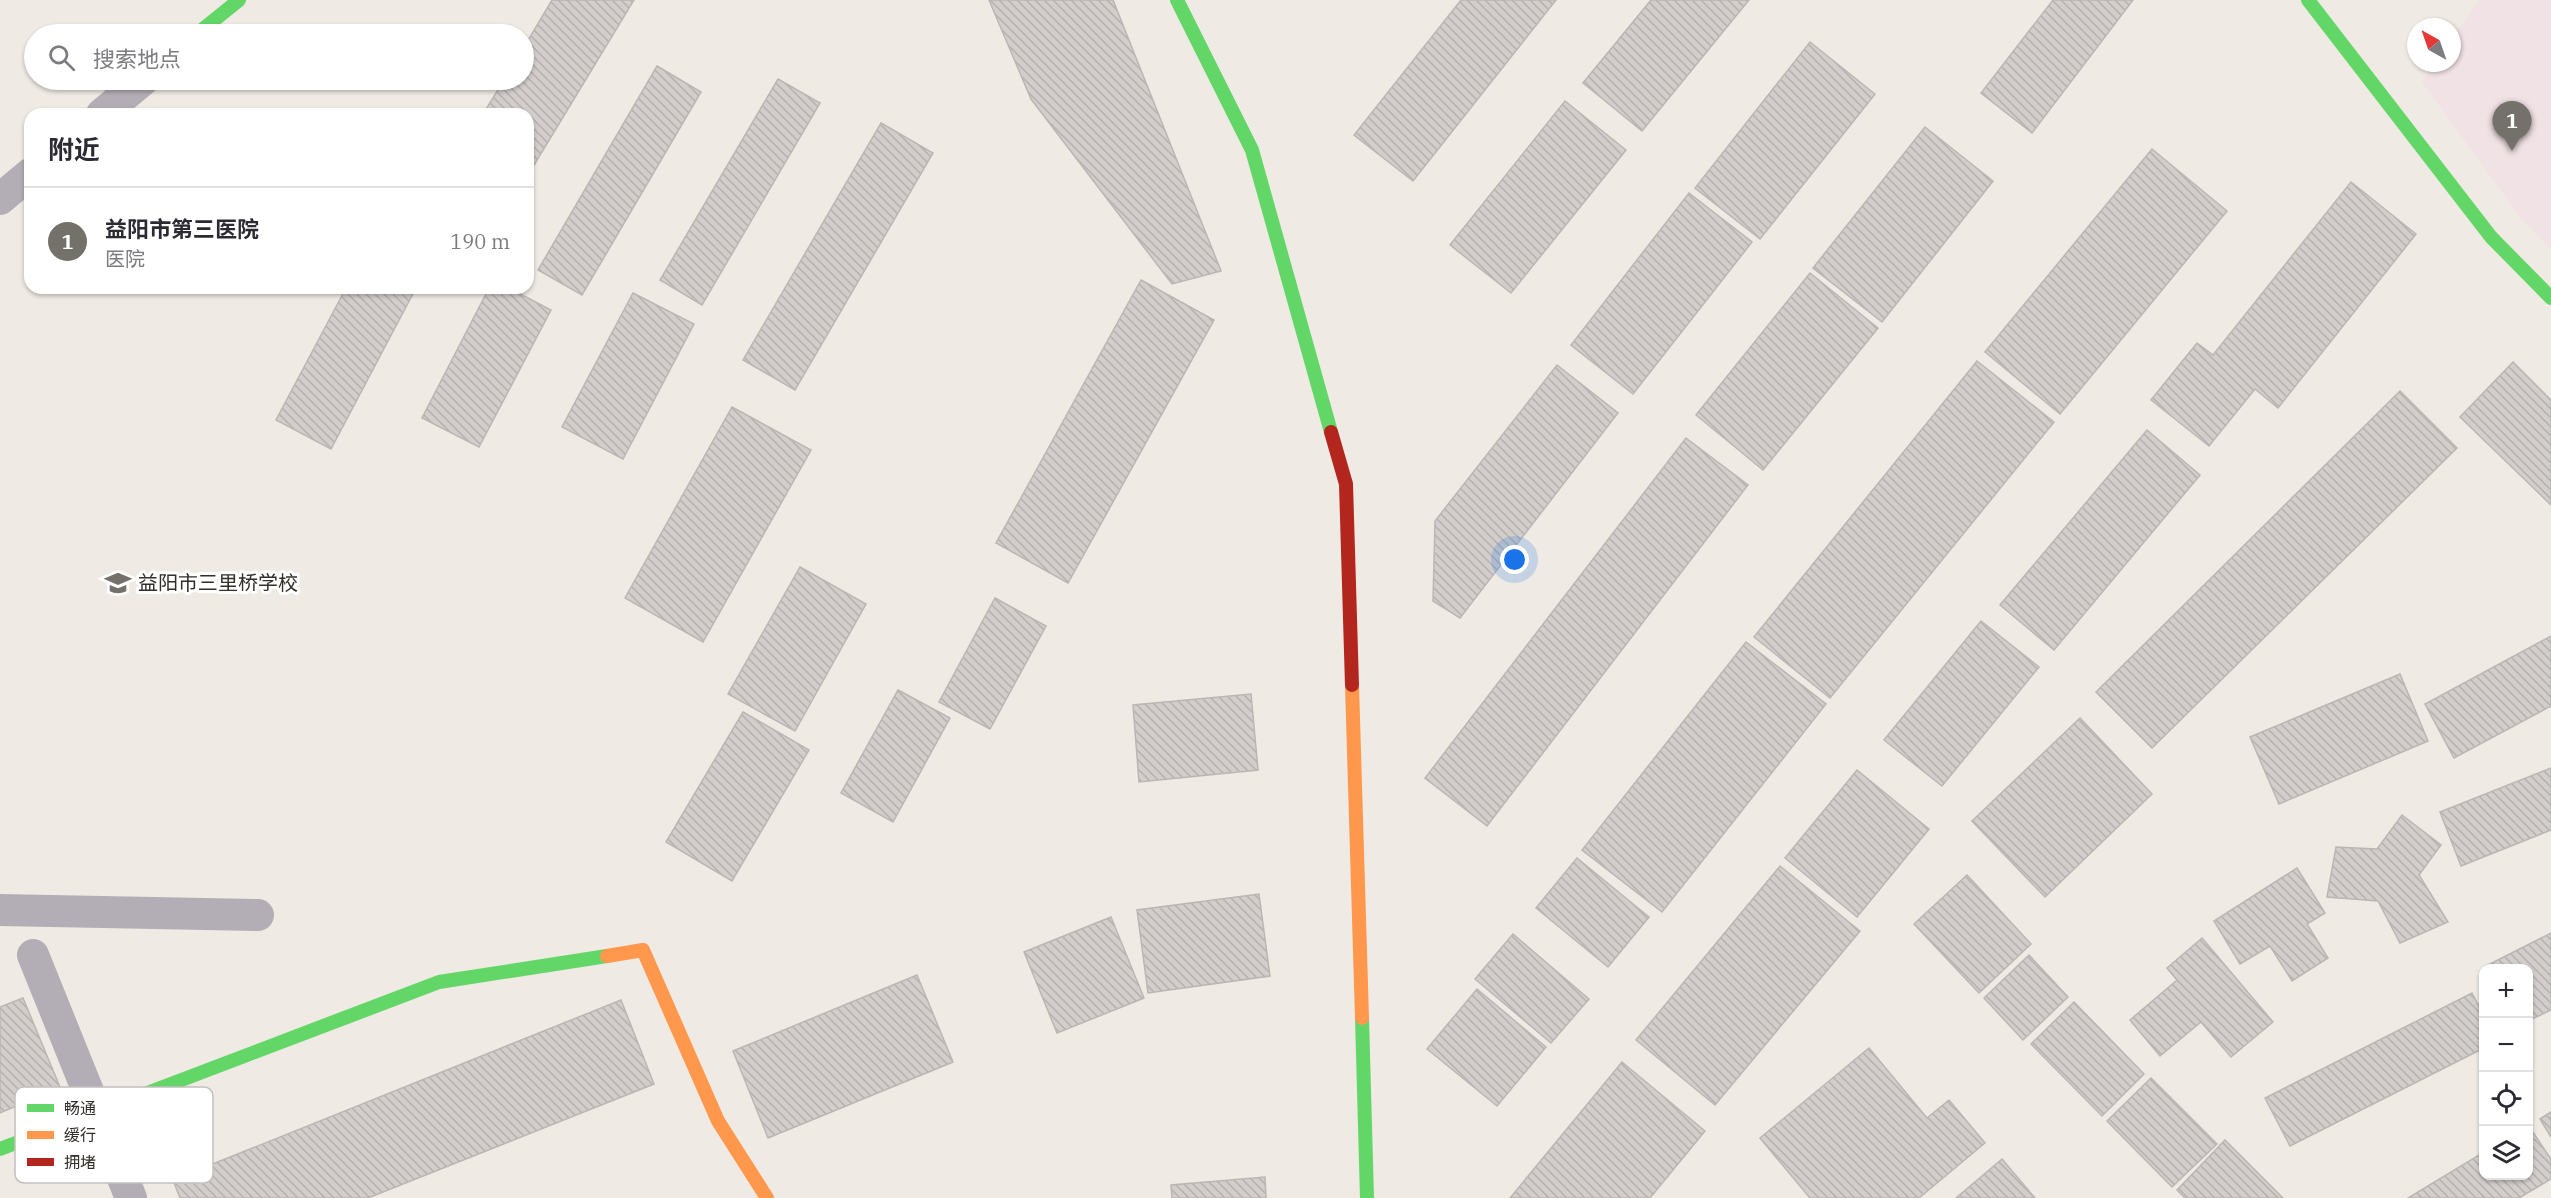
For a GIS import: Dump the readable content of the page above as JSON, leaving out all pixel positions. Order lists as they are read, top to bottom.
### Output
{
  "places": {
    "school or university": ["益阳市三里桥学校"]
  },
  "legend": ["畅通", "缓行", "拥堵"],
  "north": "top left",
  "page": {
    "search": "搜索地点",
    "pins": "1",
    "heading": "附近",
    "list": [
      {
        "mark": "1",
        "name": "益阳市第三医院",
        "note": "医院",
        "value": "190 m"
      }
    ],
    "map_buttons": ["+", "−"]
  }
}
